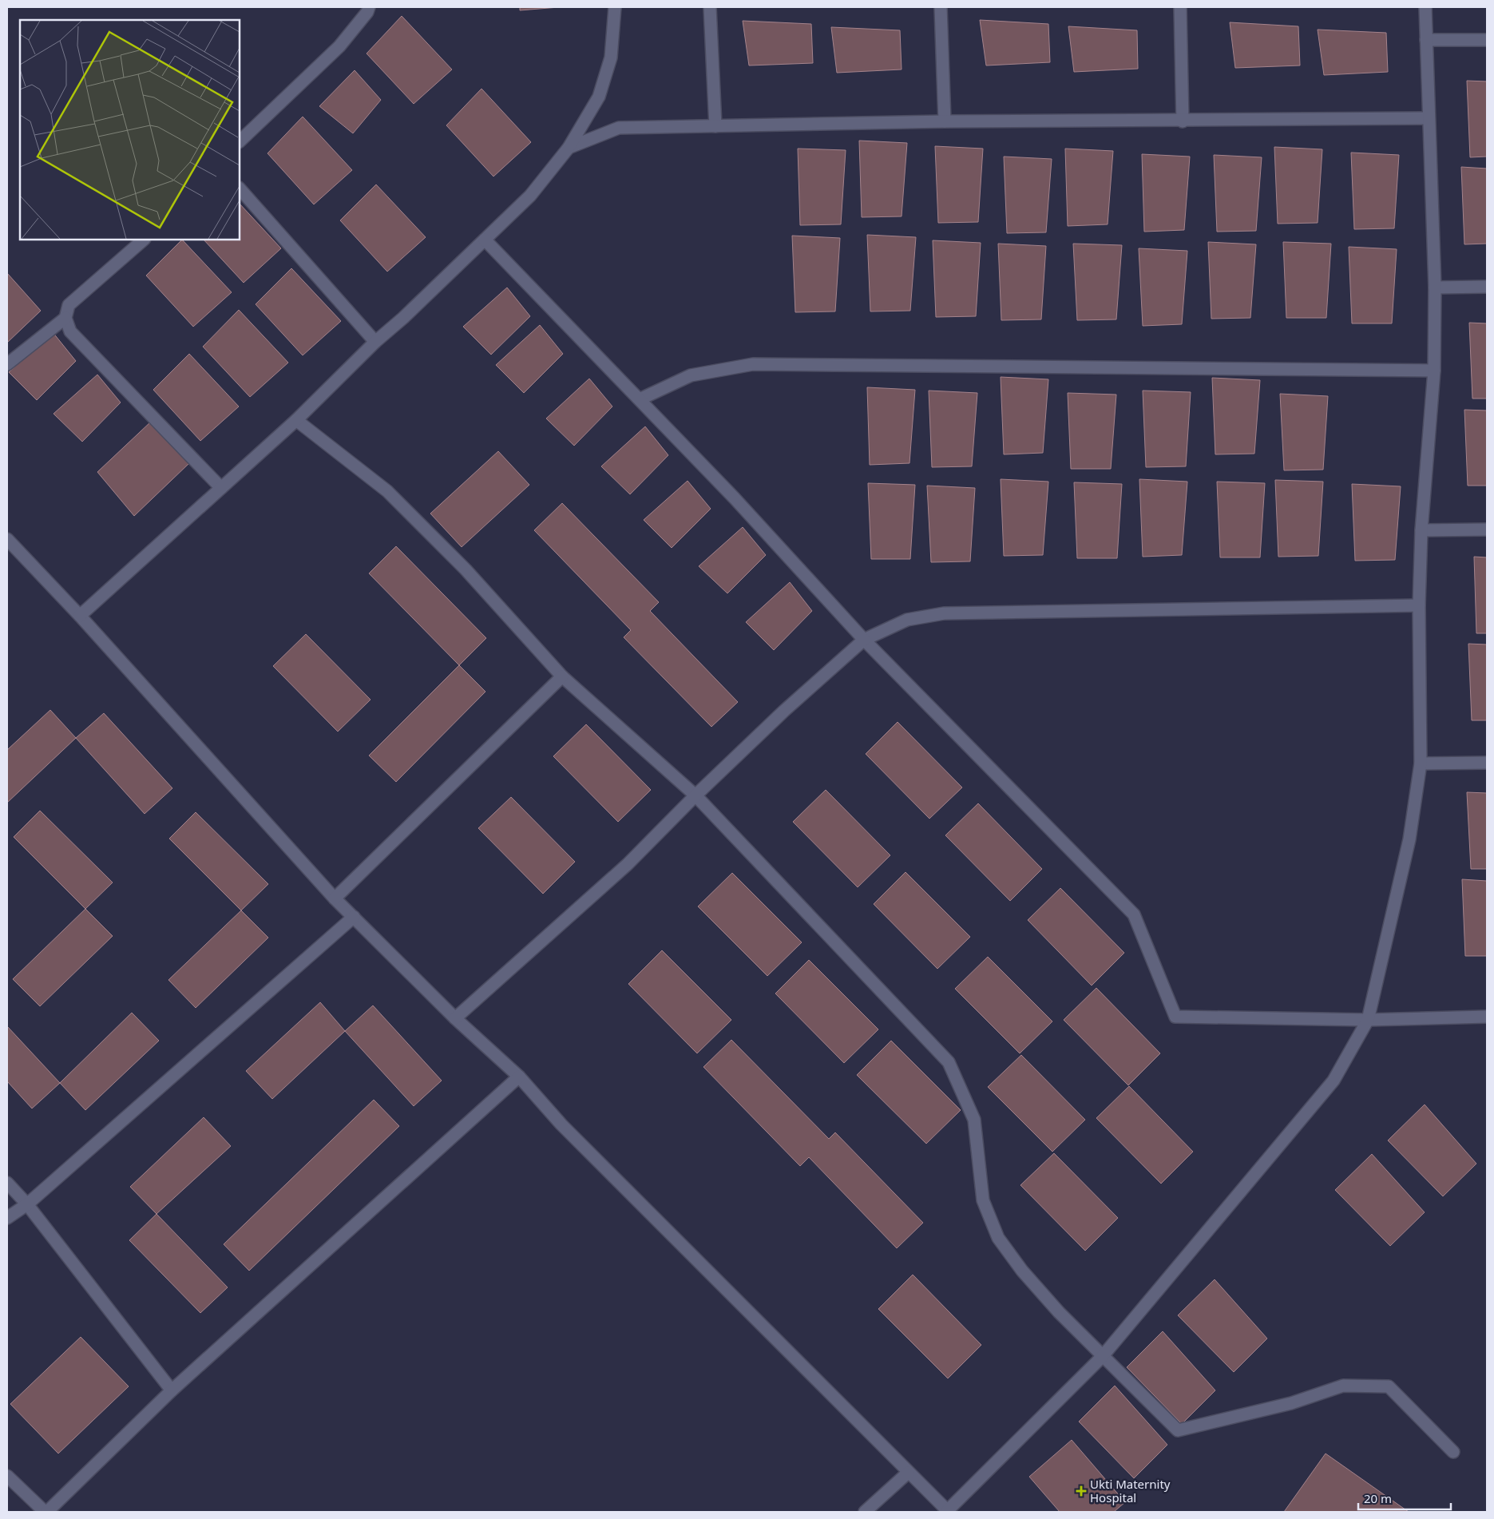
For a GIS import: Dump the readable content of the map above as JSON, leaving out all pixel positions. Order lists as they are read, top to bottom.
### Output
{
  "places": {
    "health": ["Ukti Maternity Hospital"]
  },
  "scale_bar": "20 m"
}
